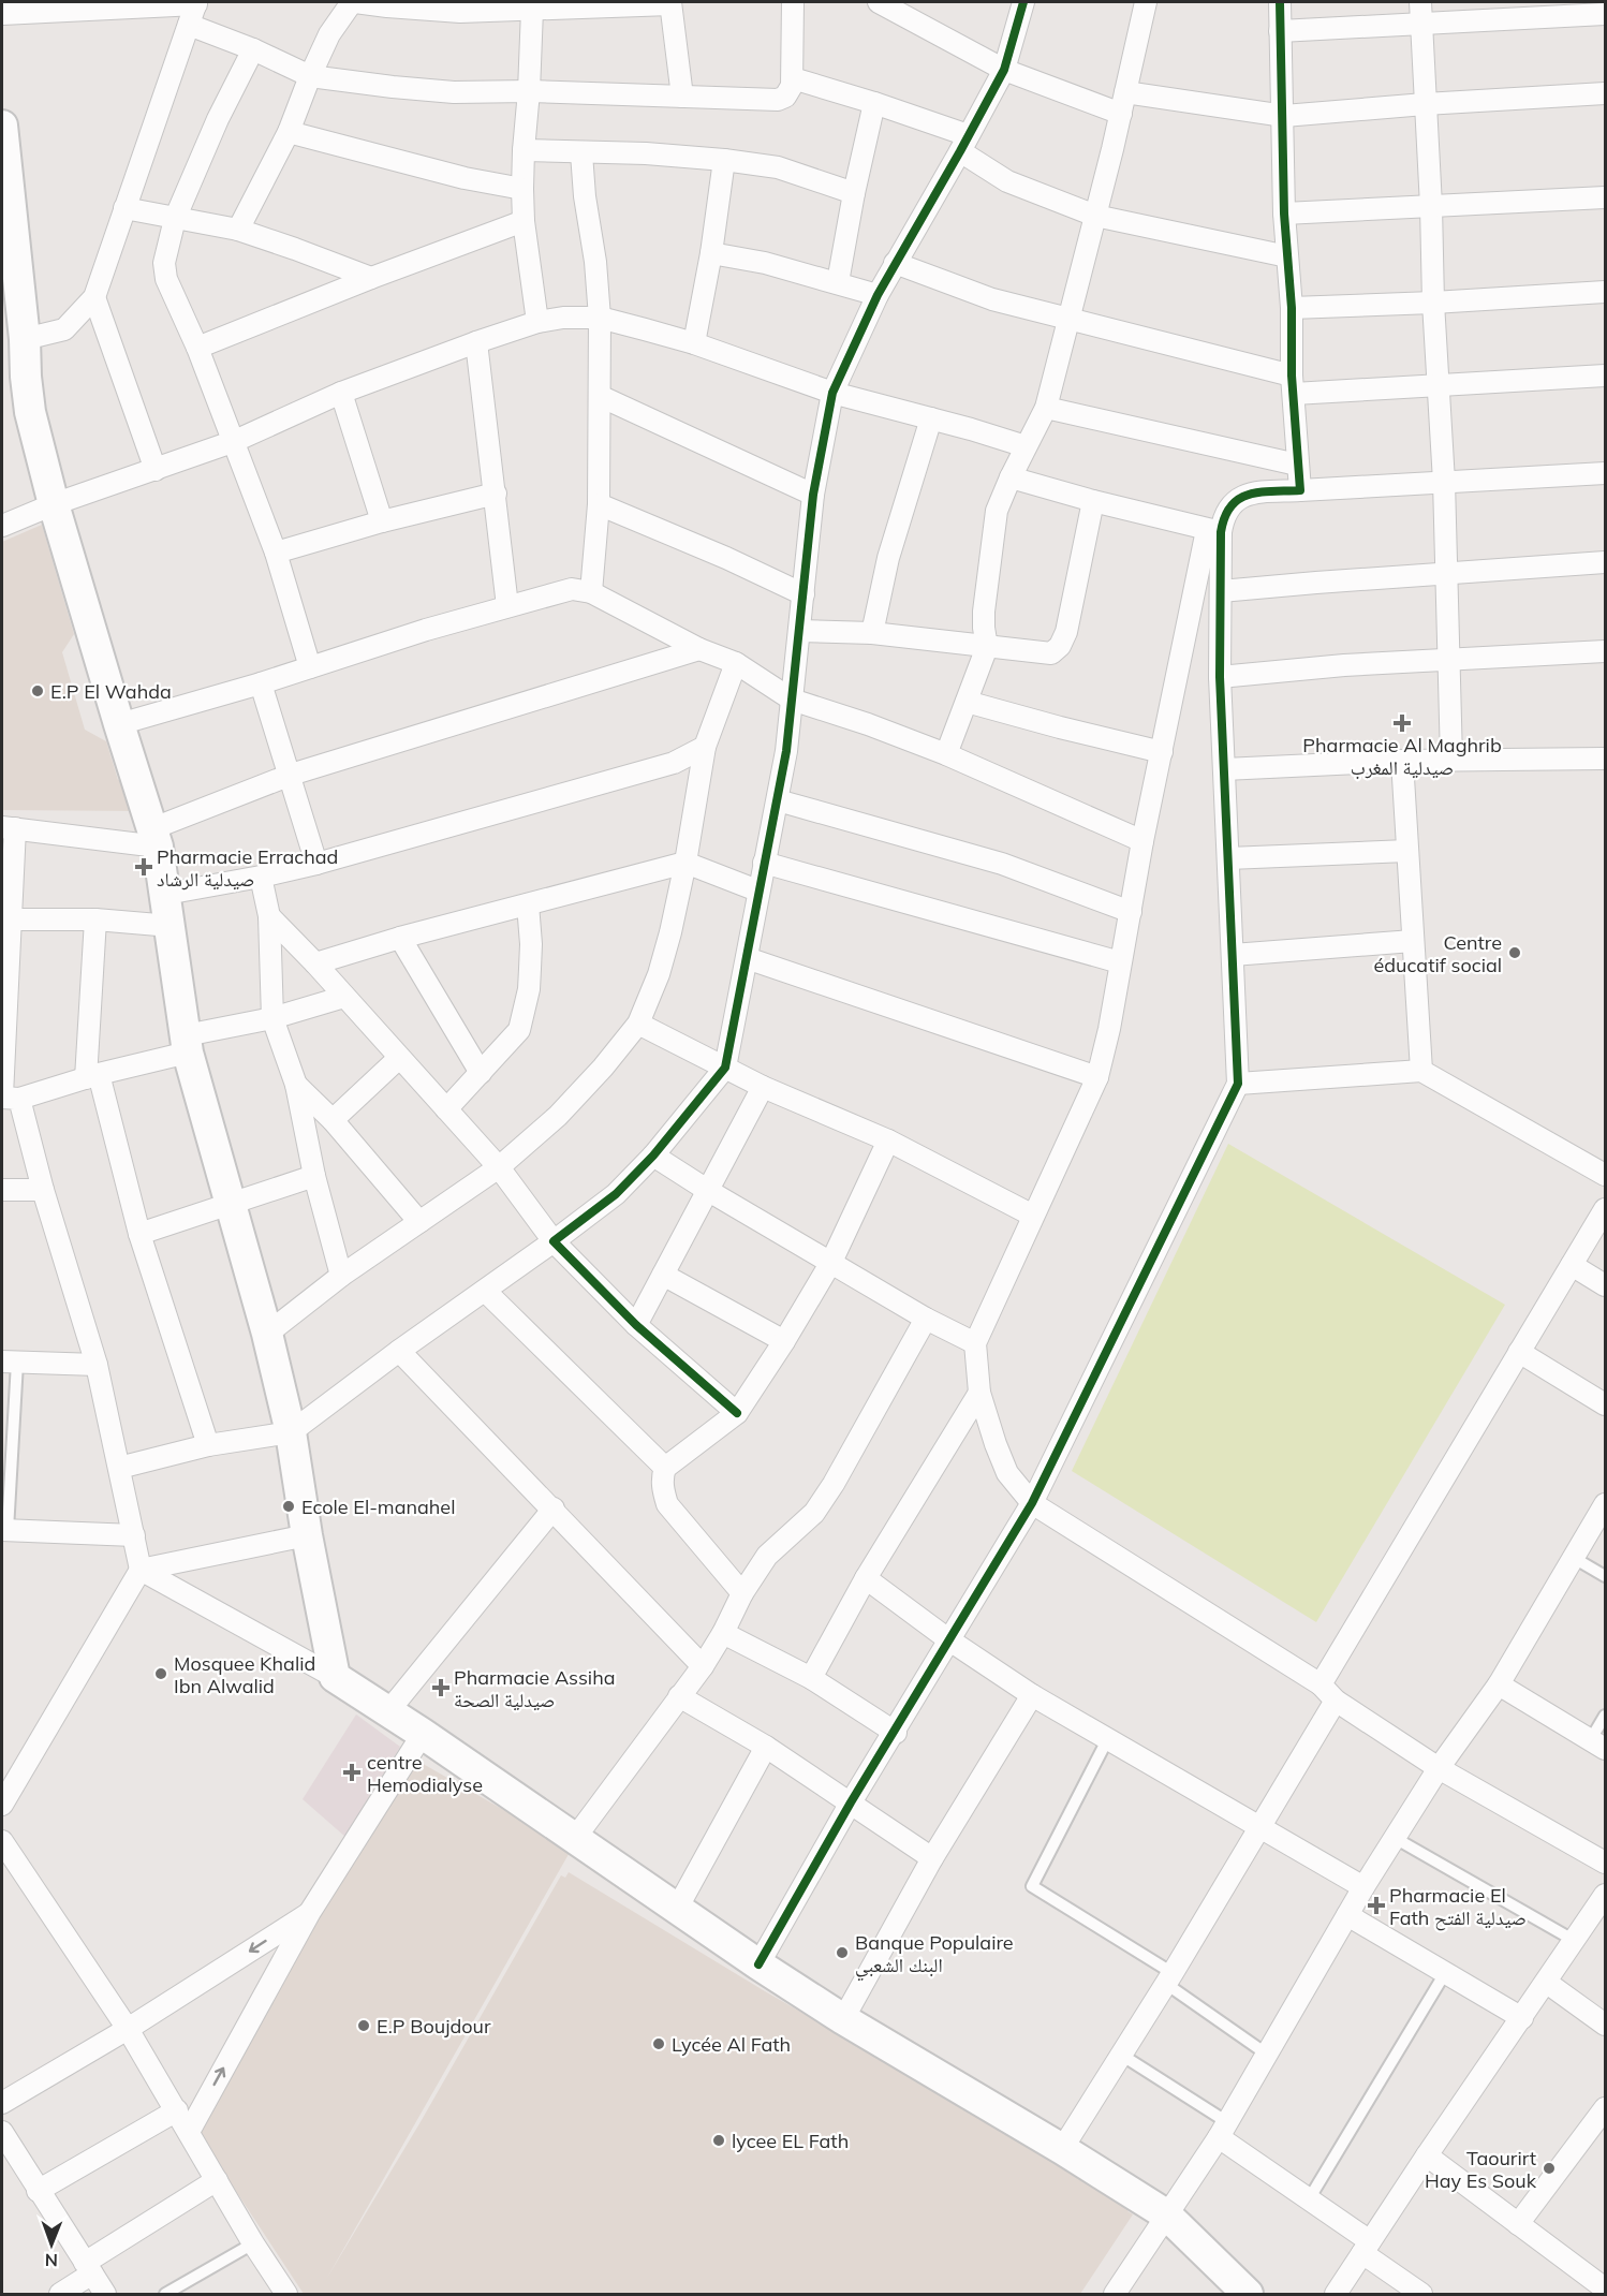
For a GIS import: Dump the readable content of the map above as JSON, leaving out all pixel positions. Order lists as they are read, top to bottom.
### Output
{
  "places": {
    "other": [
      "E.P El Wahda",
      "Centre éducatif social",
      "Ecole El-manahel",
      "Mosquee Khalid Ibn Alwalid",
      "Banque Populaire البنك الشعبي",
      "E.P Boujdour",
      "Lycée Al Fath",
      "lycee EL Fath",
      "Taourirt Hay Es Souk"
    ],
    "health": [
      "Pharmacie Al Maghrib صيدلية المغرب",
      "Pharmacie Errachad صيدلية الرشاد",
      "Pharmacie Assiha صيدلية الصحة",
      "centre Hemodialyse",
      "Pharmacie El Fath صيدلية الفتح"
    ]
  },
  "north": "bottom"
}
